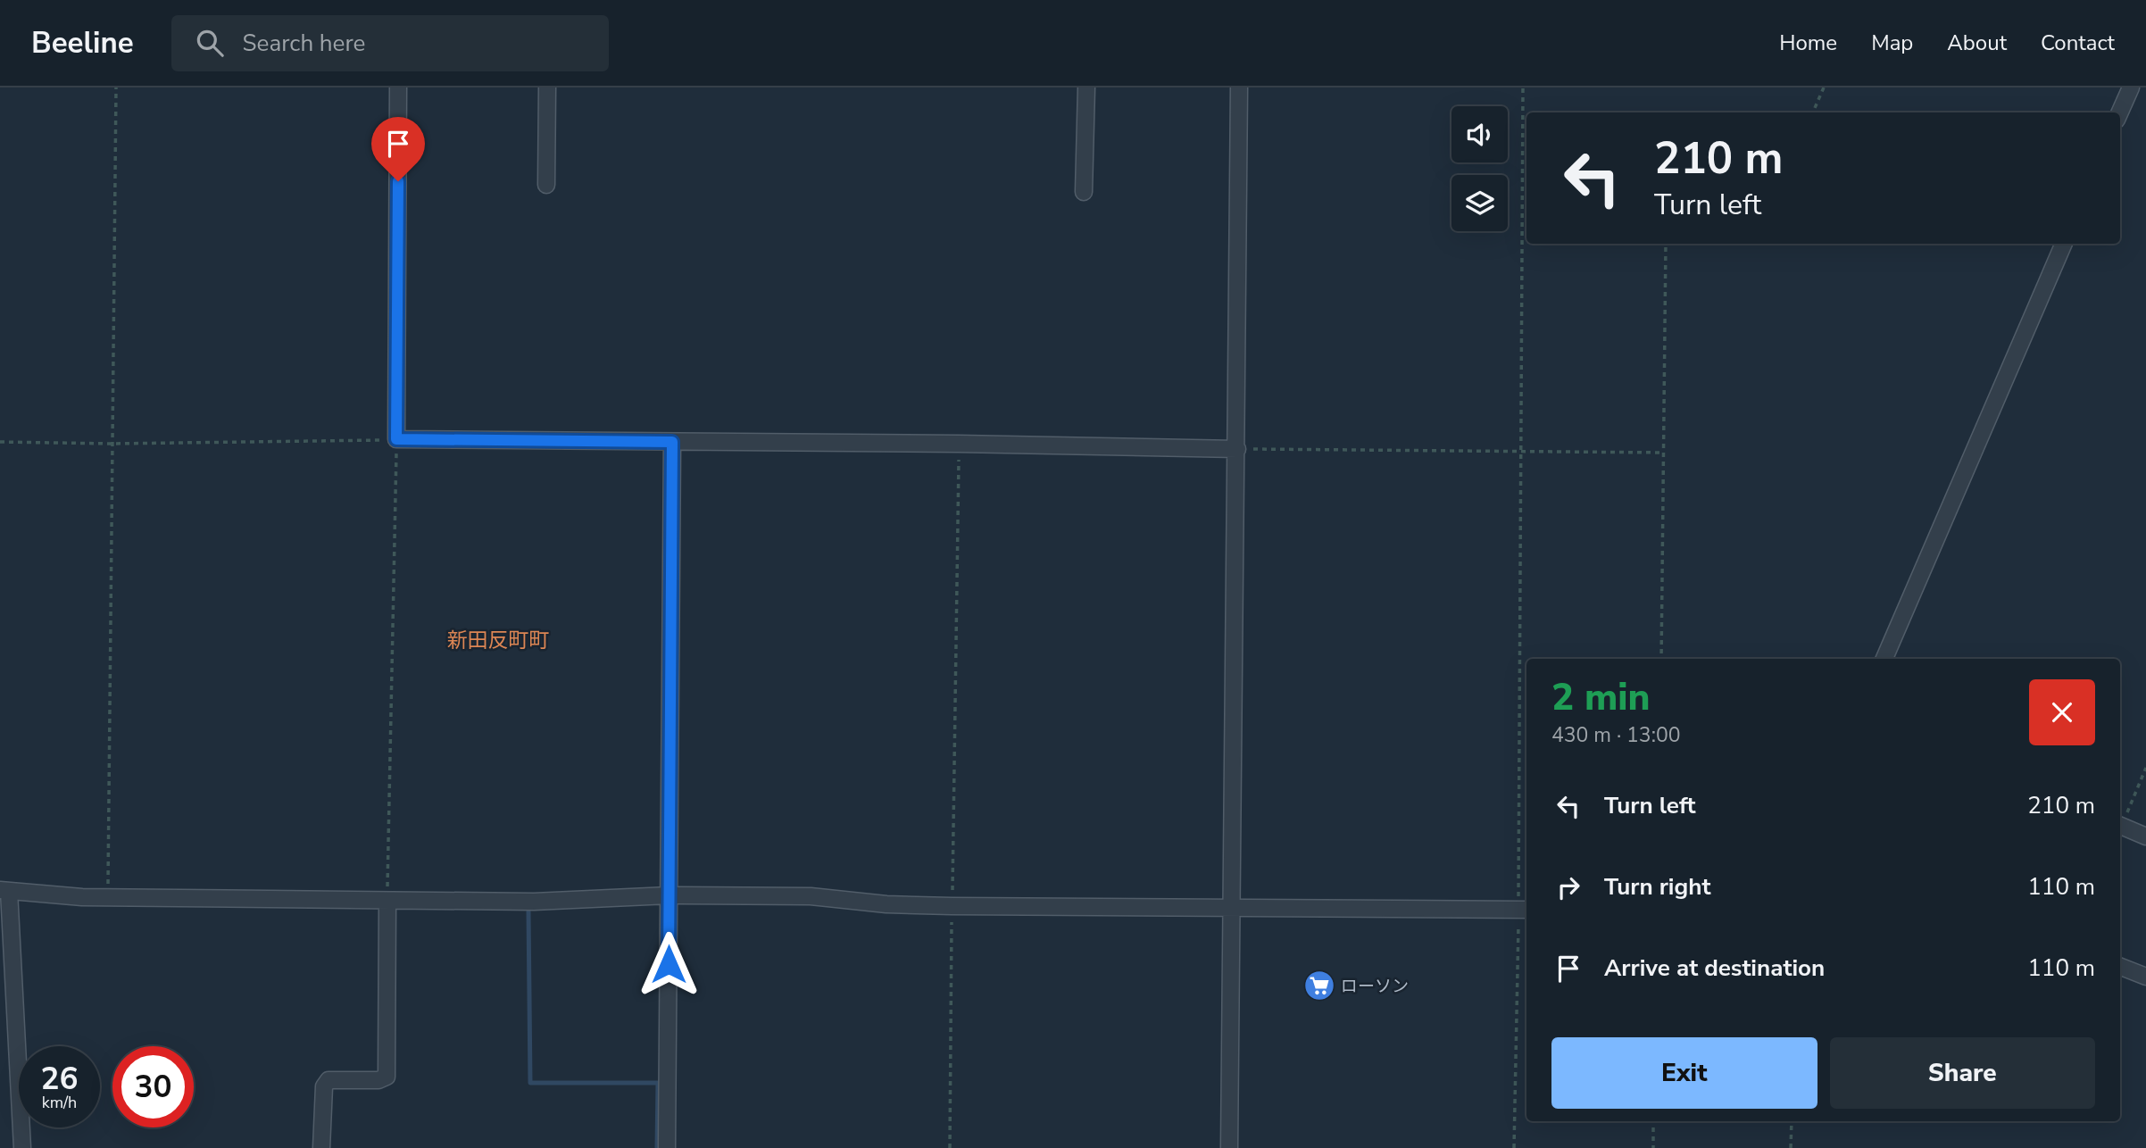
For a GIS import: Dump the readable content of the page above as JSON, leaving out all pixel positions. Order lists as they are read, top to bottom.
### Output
{
  "districts": ["新田反町町"],
  "places": {
    "supermarket": ["ローソン"]
  },
  "page": {
    "header": "Beeline",
    "search": "Search here",
    "nav": [
      "Home",
      "Map",
      "About",
      "Contact"
    ],
    "turn": ["210 m", "Turn left"],
    "heading": ["2 min", "430 m · 13:00"],
    "list": [
      {
        "name": "Turn left",
        "value": "210 m"
      },
      {
        "name": "Turn right",
        "value": "110 m"
      },
      {
        "name": "Arrive at destination",
        "value": "110 m"
      }
    ],
    "buttons": ["Exit", "Share"],
    "speed": "26 km/h",
    "limit": "30"
  }
}
